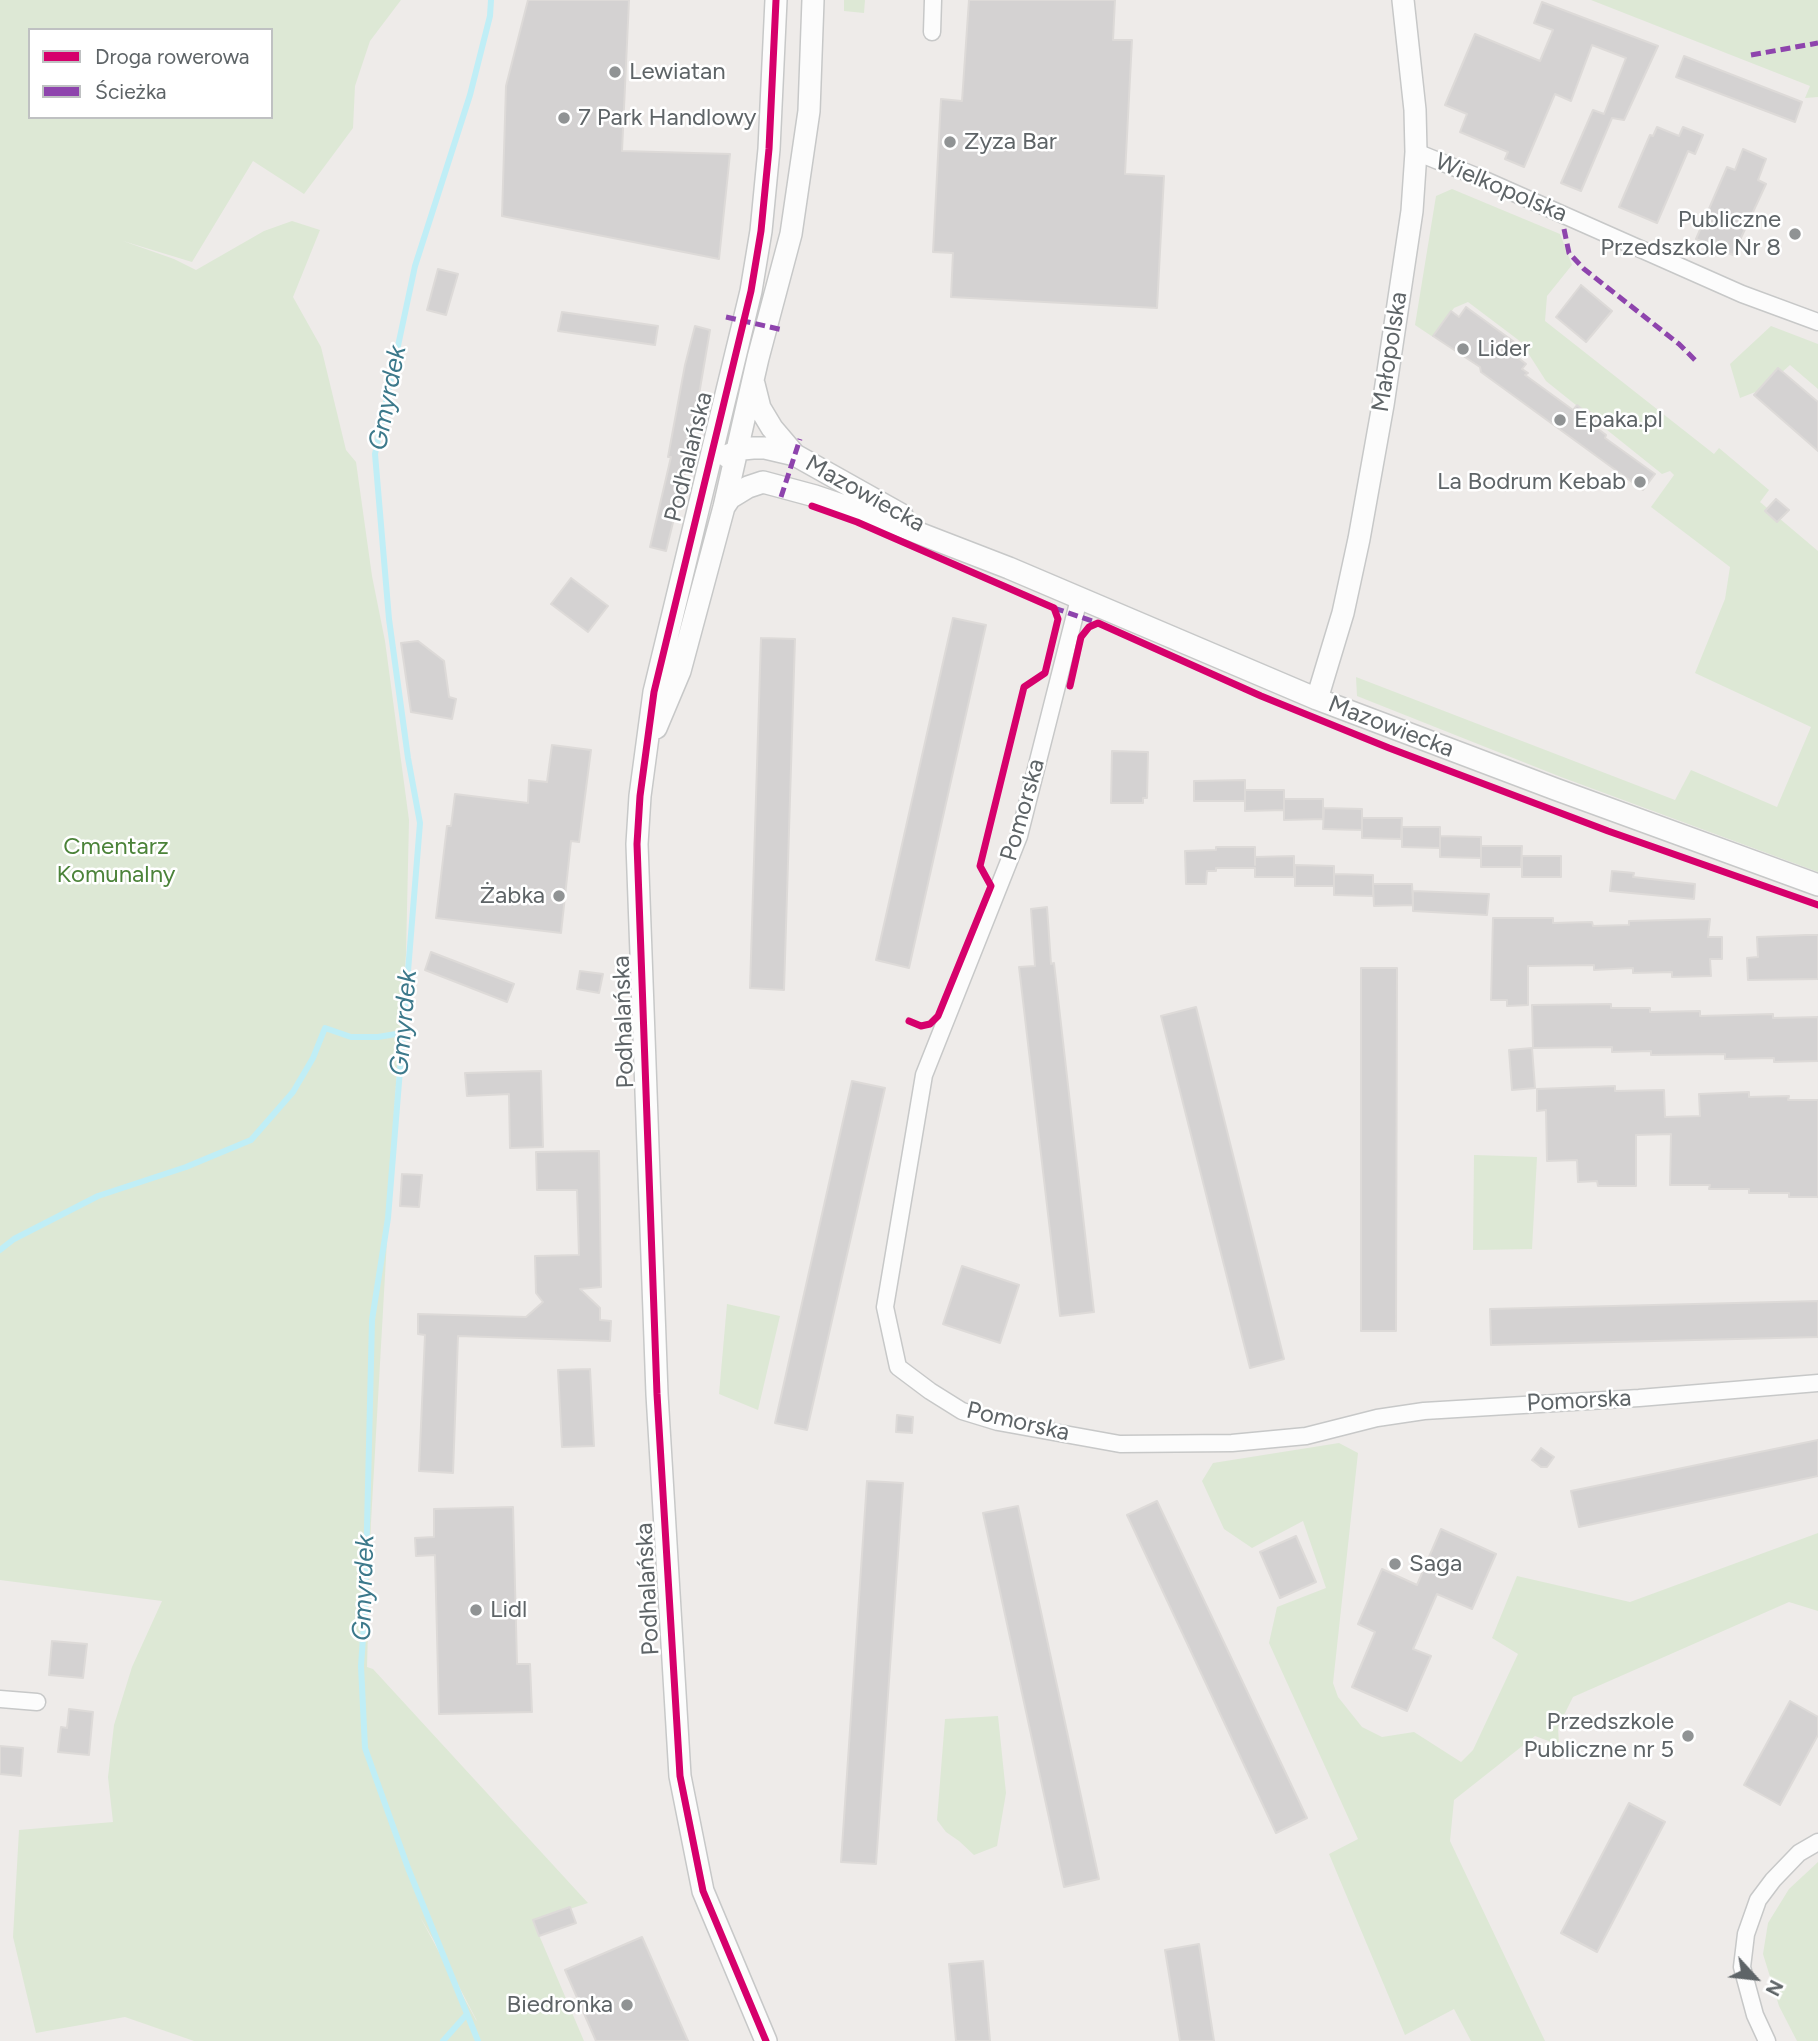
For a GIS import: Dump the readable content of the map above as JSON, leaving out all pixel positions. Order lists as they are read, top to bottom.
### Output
{
  "streets": {
    "street": [
      "Wielkopolska",
      "Małopolska",
      "Podhalańska",
      "Mazowiecka",
      "Pomorska"
    ]
  },
  "crossings": [
    ["Wielkopolska", "Małopolska"],
    ["Małopolska", "Mazowiecka"],
    ["Podhalańska", "Mazowiecka"],
    ["Mazowiecka", "Pomorska"]
  ],
  "water": ["Gmyrdek"],
  "parks": ["Cmentarz Komunalny"],
  "places": [
    "Lewiatan",
    "7 Park Handlowy",
    "Zyza Bar",
    "Publiczne Przedszkole Nr 8",
    "Lider",
    "Epaka.pl",
    "La Bodrum Kebab",
    "Żabka",
    "Saga",
    "Lidl",
    "Przedszkole Publiczne nr 5",
    "Biedronka"
  ],
  "legend": ["Droga rowerowa", "Ścieżka"],
  "north": "bottom right"
}
